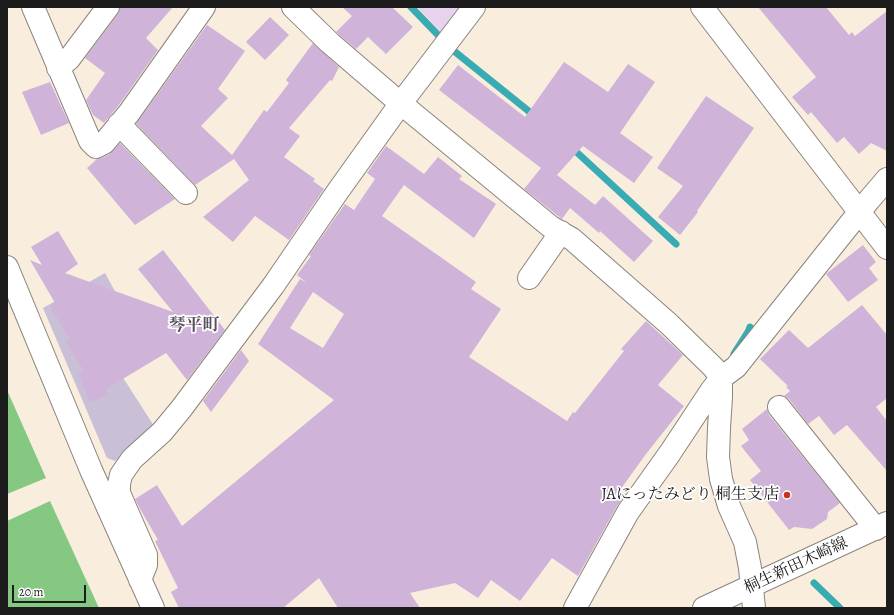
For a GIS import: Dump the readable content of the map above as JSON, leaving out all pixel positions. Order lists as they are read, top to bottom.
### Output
{
  "streets": {
    "street": ["桐生新田木崎線"]
  },
  "districts": ["琴平町"],
  "places": ["JAにったみどり 桐生支店"],
  "scale_bar": "20 m"
}
